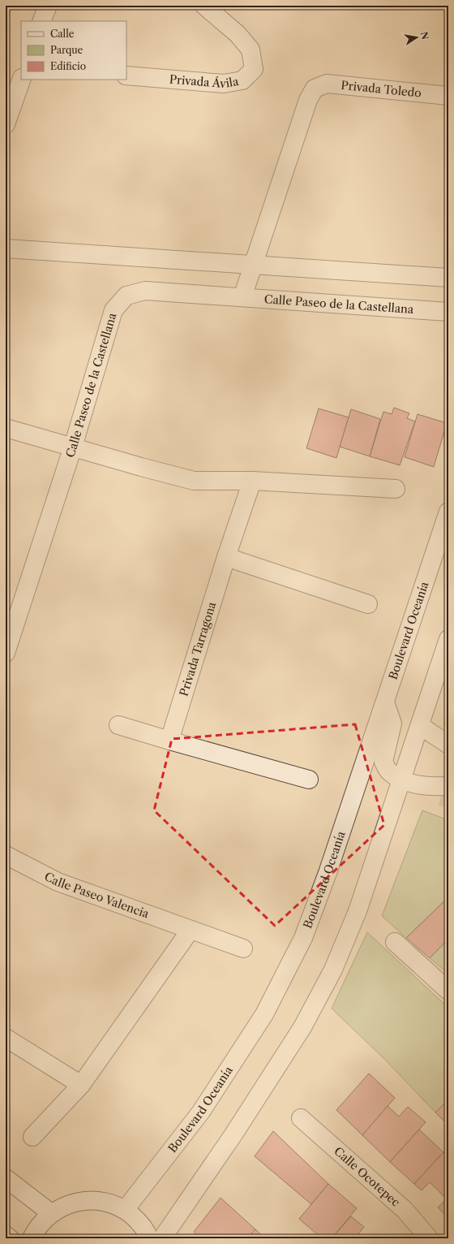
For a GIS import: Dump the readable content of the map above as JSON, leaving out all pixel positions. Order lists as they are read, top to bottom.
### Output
{
  "streets": {
    "street": [
      "Privada Ávila",
      "Privada Toledo",
      "Calle Paseo de la Castellana",
      "Boulevard Oceanía",
      "Privada Tarragona",
      "Calle Paseo Valencia",
      "Calle Ocotepec"
    ]
  },
  "legend": ["Calle", "Parque", "Edificio"],
  "north": "right"
}
